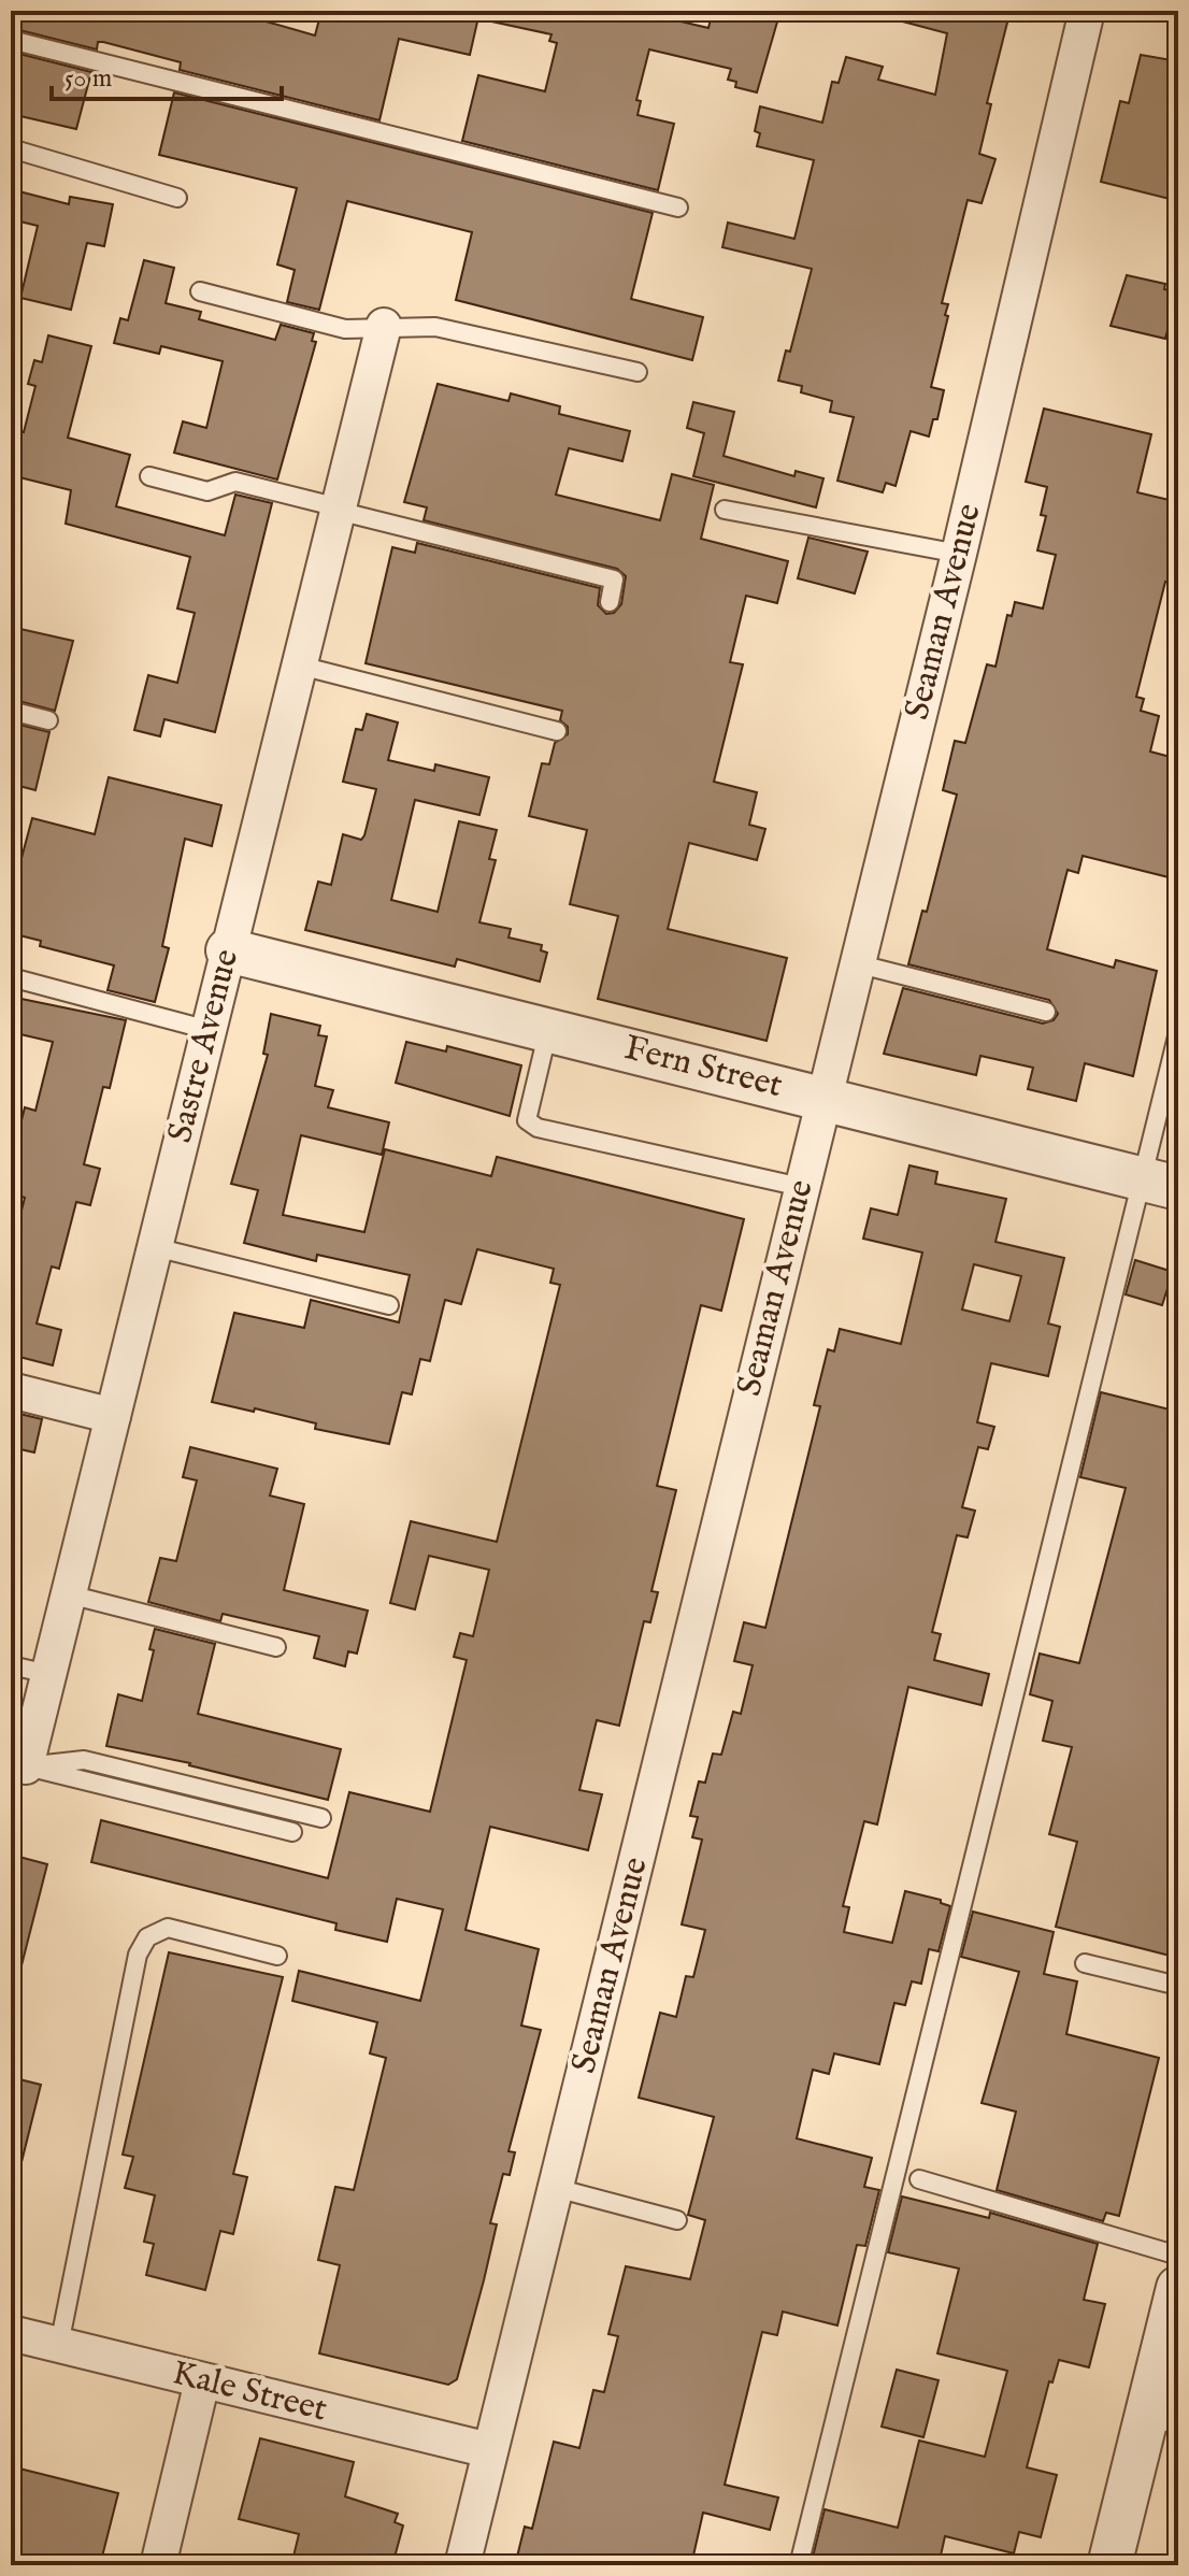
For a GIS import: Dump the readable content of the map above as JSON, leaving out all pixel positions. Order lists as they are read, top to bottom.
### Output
{
  "streets": {
    "street": [
      "Seaman Avenue",
      "Sastre Avenue",
      "Fern Street",
      "Kale Street"
    ]
  },
  "crossings": [
    ["Seaman Avenue", "Fern Street"],
    ["Seaman Avenue", "Kale Street"],
    ["Sastre Avenue", "Fern Street"]
  ],
  "scale_bar": "50 m"
}
